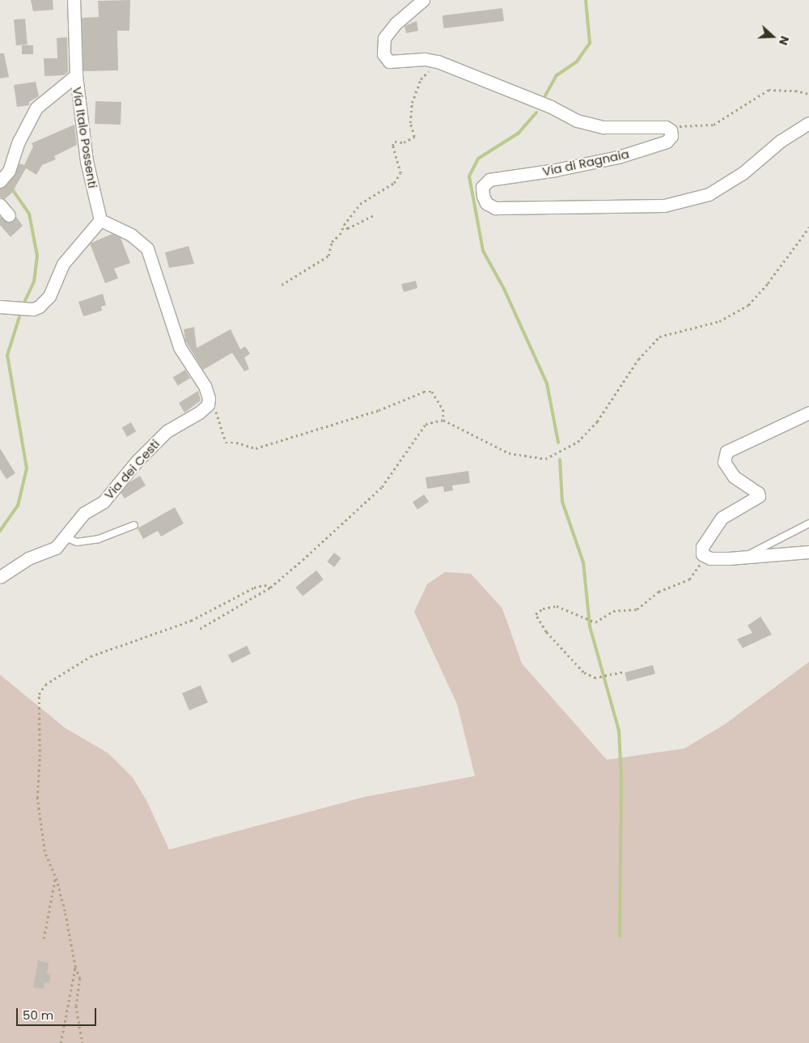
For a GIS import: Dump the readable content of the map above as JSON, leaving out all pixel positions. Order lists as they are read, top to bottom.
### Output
{
  "streets": {
    "street": ["Via Italo Possenti", "Via di Ragnaia", "Via dei Cesti"]
  },
  "scale_bar": "50 m",
  "north": "right"
}
